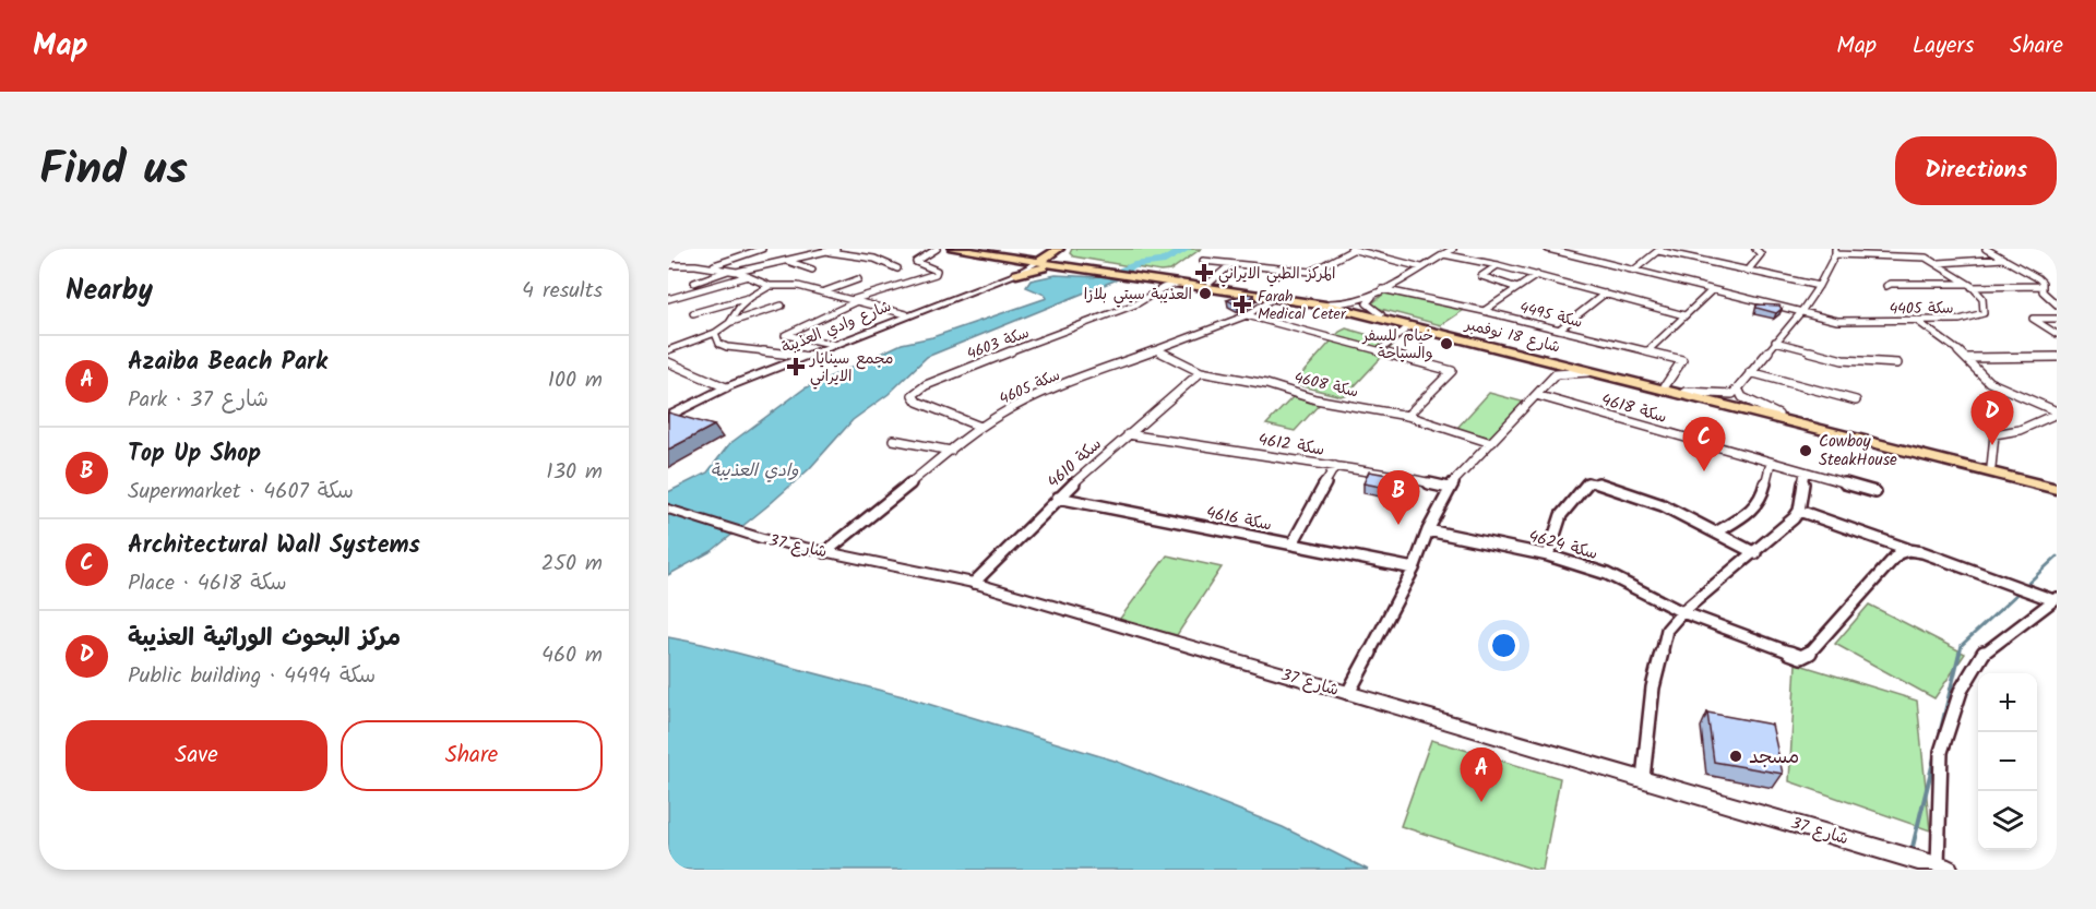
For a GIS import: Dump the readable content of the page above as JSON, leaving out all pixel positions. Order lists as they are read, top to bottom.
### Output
{
  "streets": {
    "main road": ["شارع وادي العذيبة", "شارع 18 نوفمبر"],
    "street": [
      "سكة 4405",
      "سكة 4495",
      "سكة 4603",
      "سكة 4608",
      "سكة 4605",
      "سكة 4618",
      "سكة 4612",
      "سكة 4610",
      "سكة 4616",
      "سكة 4624",
      "شارع 37"
    ]
  },
  "crossings": [
    ["سكة 4495", "شارع 18 نوفمبر"],
    ["شارع وادي العذيبة", "شارع 18 نوفمبر"],
    ["شارع 18 نوفمبر", "سكة 4603"],
    ["شارع 18 نوفمبر", "سكة 4605"],
    ["سكة 4603", "سكة 4605"],
    ["سكة 4608", "سكة 4605"],
    ["سكة 4608", "سكة 4610"],
    ["سكة 4605", "شارع 37"],
    ["سكة 4612", "سكة 4610"],
    ["سكة 4610", "سكة 4616"],
    ["سكة 4610", "شارع 37"]
  ],
  "water": ["وادي العذيبة"],
  "places": {
    "health": ["المركز الطبي الايراني", "Farah Medical Ceter", "مجمع سينايار الايراني"],
    "other": [
      "العذيبة سيتي بلازا",
      "خيام للسفر والسياحة",
      "Cowboy SteakHouse",
      "مسجد"
    ]
  },
  "page": {
    "header": "Map",
    "nav": ["Map", "Layers", "Share"],
    "title": "Find us",
    "buttons": [
      "Directions",
      ["Save", "Share"]
    ],
    "heading": ["Nearby", "4 results"],
    "list": [
      {
        "mark": "A",
        "name": "Azaiba Beach Park",
        "note": "Park · شارع 37",
        "value": "100 m"
      },
      {
        "mark": "B",
        "name": "Top Up Shop",
        "note": "Supermarket · سكة 4607",
        "value": "130 m"
      },
      {
        "mark": "C",
        "name": "Architectural Wall Systems",
        "note": "Place · سكة 4618",
        "value": "250 m"
      },
      {
        "mark": "D",
        "name": "مركز البحوث الوراثية العذيبة",
        "note": "Public building · سكة 4494",
        "value": "460 m"
      }
    ],
    "pins": [
      "D",
      "C",
      "B",
      "A"
    ],
    "map_buttons": ["+", "−"]
  }
}
